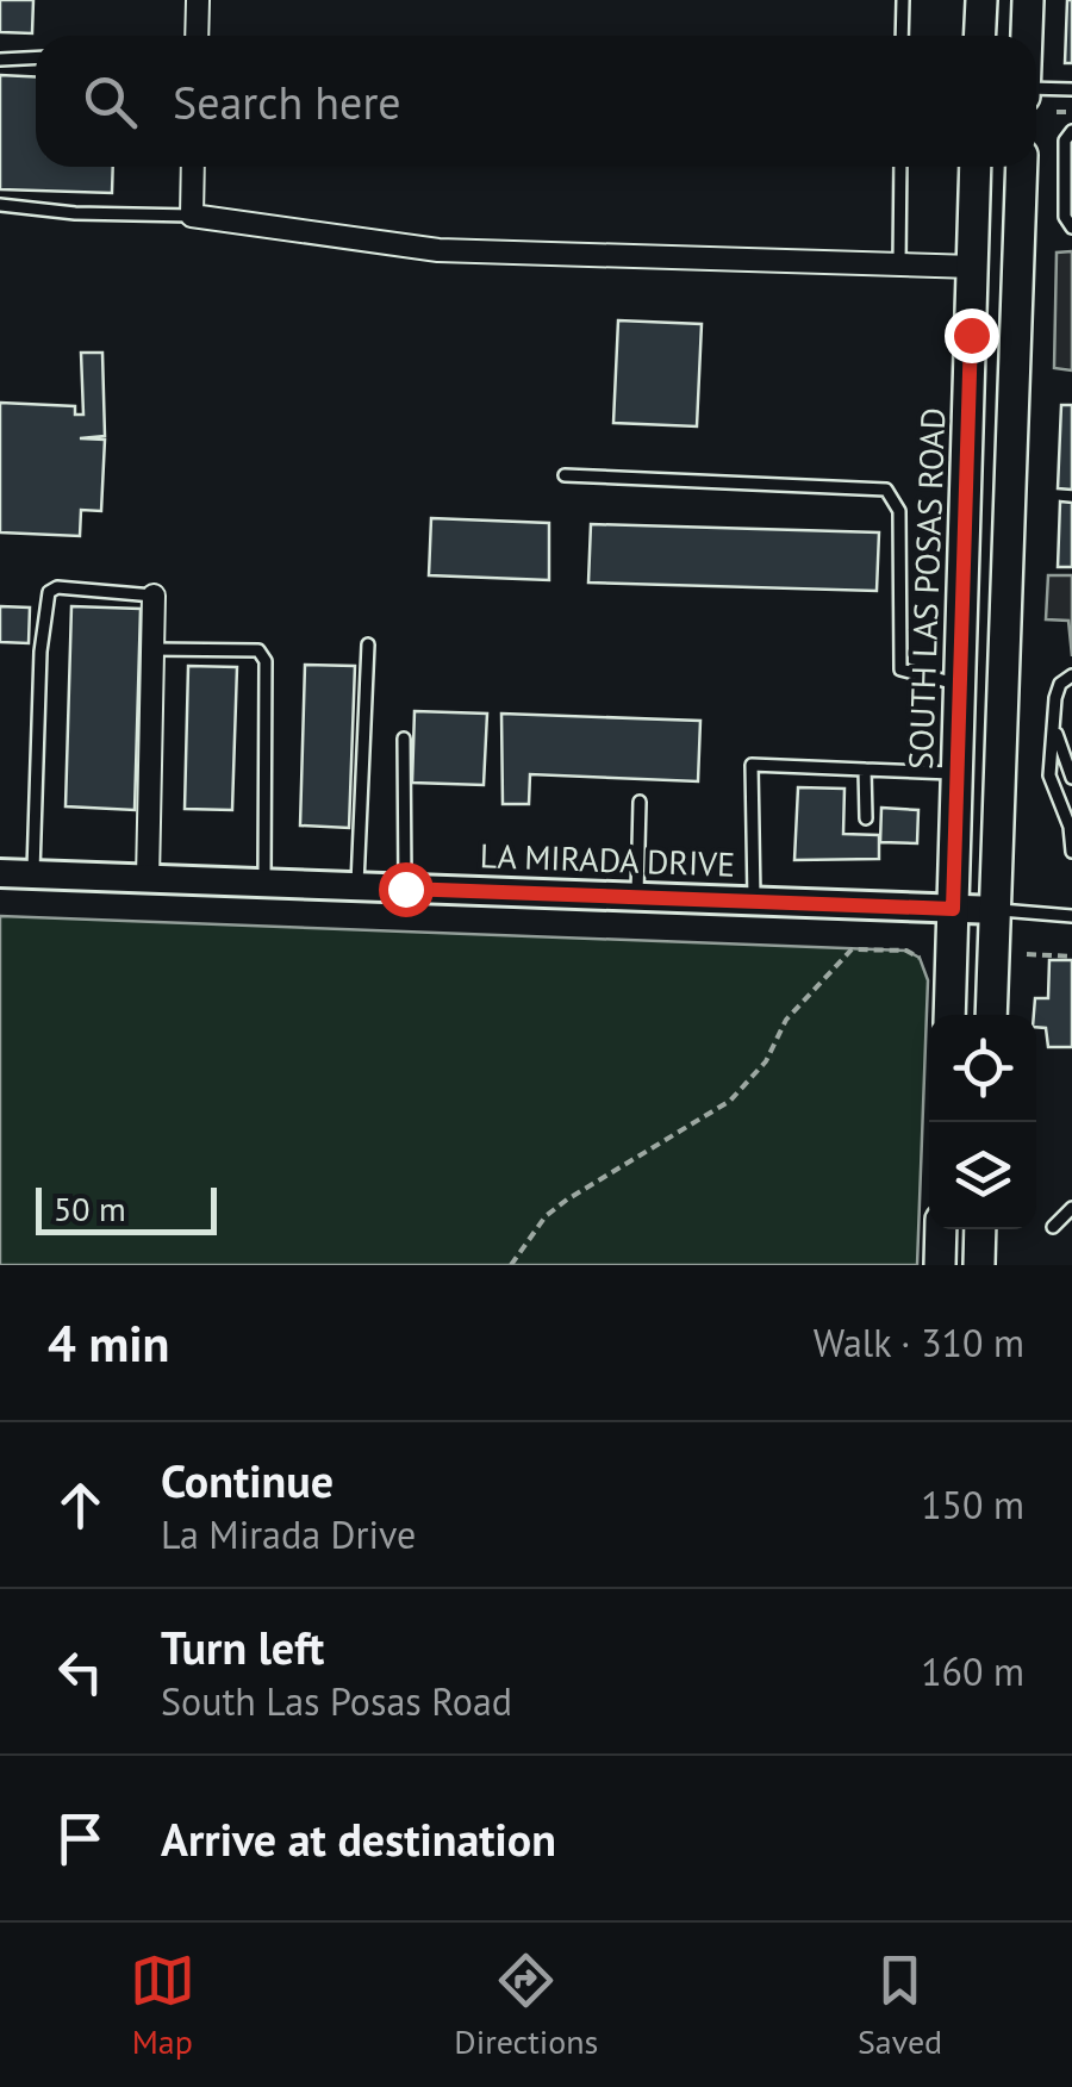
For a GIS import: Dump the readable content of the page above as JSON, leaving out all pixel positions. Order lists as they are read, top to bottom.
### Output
{
  "streets": {
    "main road": ["SOUTH LAS POSAS ROAD"],
    "street": ["LA MIRADA DRIVE"]
  },
  "crossings": [
    ["SOUTH LAS POSAS ROAD", "LA MIRADA DRIVE"]
  ],
  "scale_bar": "50 m",
  "page": {
    "search": "Search here",
    "scale": "50 m",
    "heading": ["4 min", "Walk · 310 m"],
    "list": [
      ["Continue", "La Mirada Drive", "150 m"],
      ["Turn left", "South Las Posas Road", "160 m"],
      "Arrive at destination"
    ],
    "nav": ["Map", "Directions", "Saved"]
  }
}
